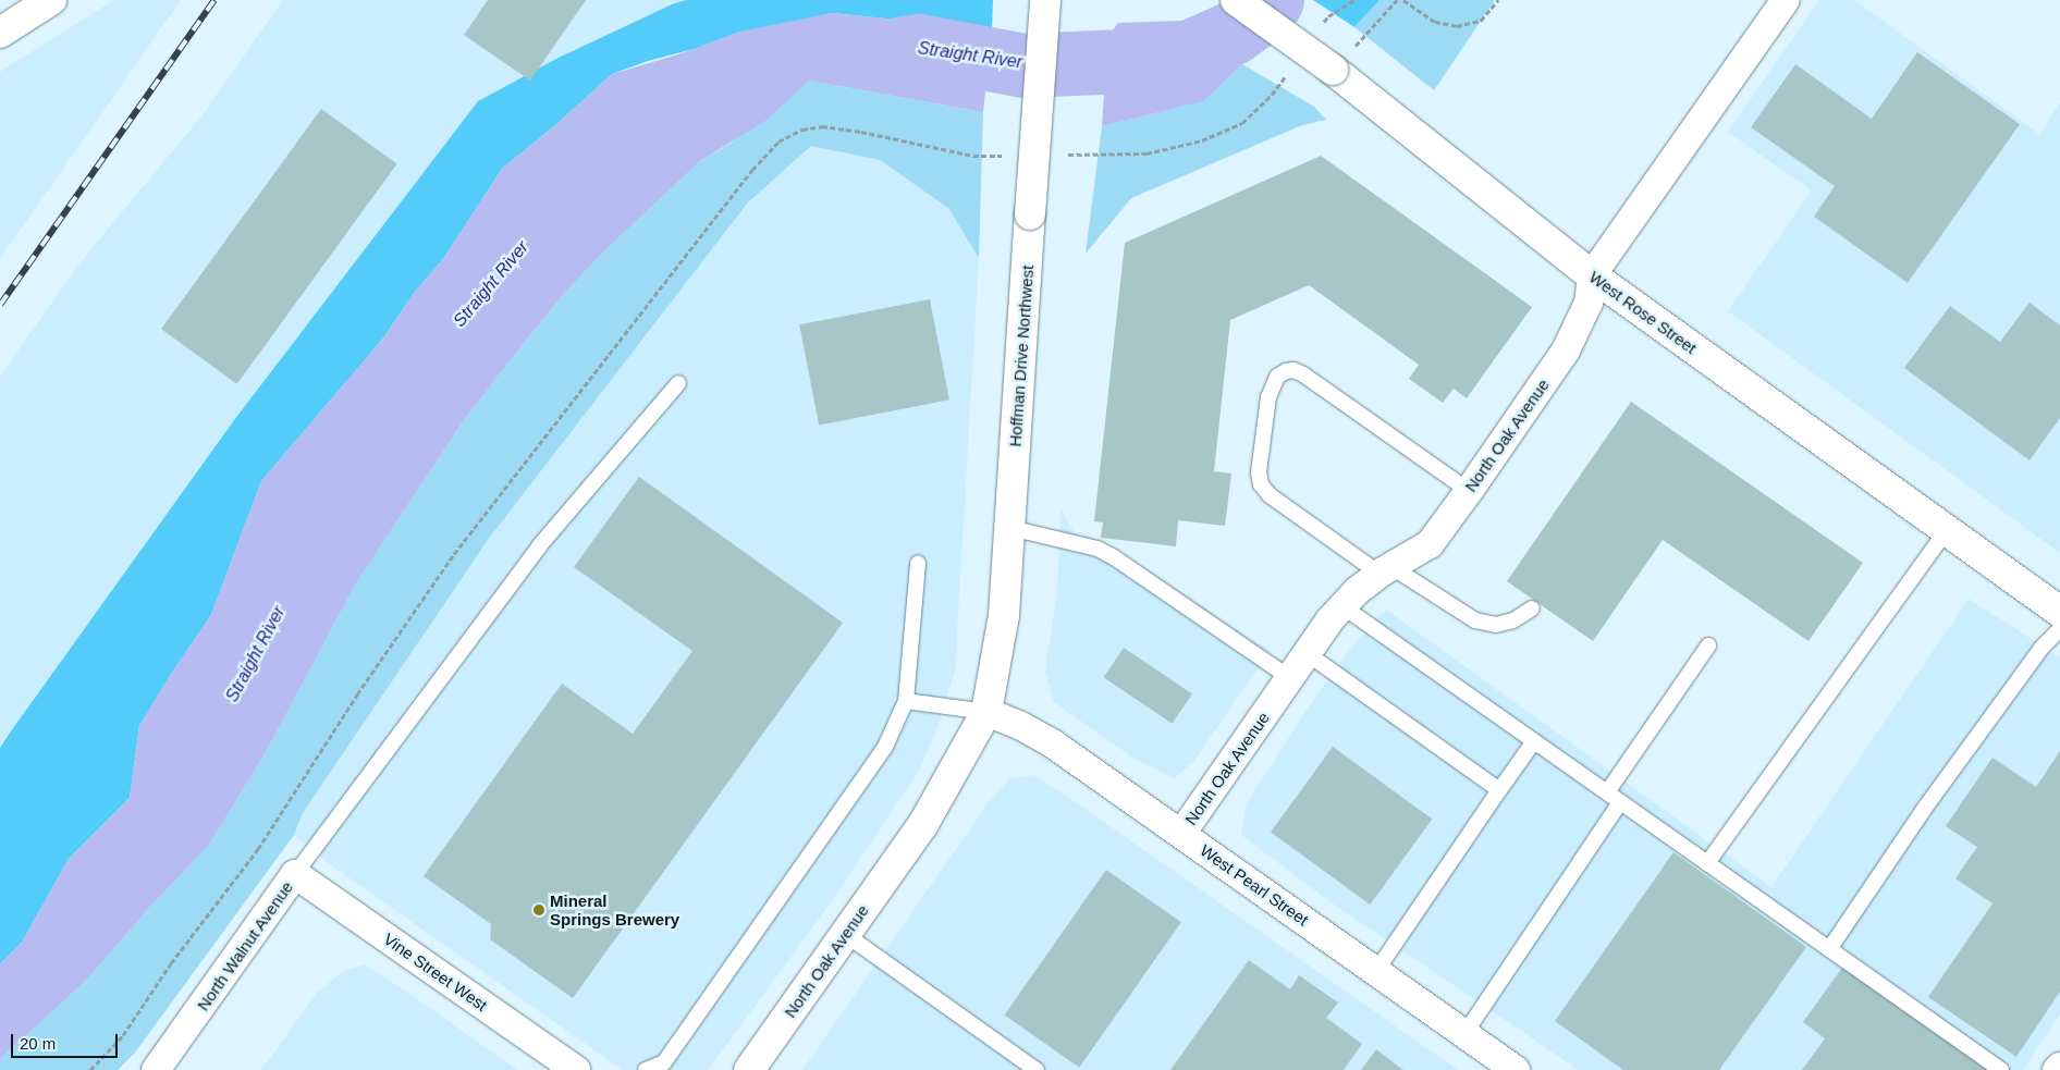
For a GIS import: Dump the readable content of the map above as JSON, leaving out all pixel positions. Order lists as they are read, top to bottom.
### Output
{
  "streets": {
    "main road": ["West Rose Street", "Hoffman Drive Northwest", "North Oak Avenue"],
    "street": ["West Pearl Street", "North Walnut Avenue", "Vine Street West"]
  },
  "crossings": [
    ["West Rose Street", "North Oak Avenue"],
    ["Hoffman Drive Northwest", "North Oak Avenue"],
    ["Hoffman Drive Northwest", "West Pearl Street"],
    ["North Oak Avenue", "West Pearl Street"],
    ["North Walnut Avenue", "Vine Street West"]
  ],
  "water": ["Straight River"],
  "places": ["Mineral Springs Brewery"],
  "scale_bar": "20 m"
}
